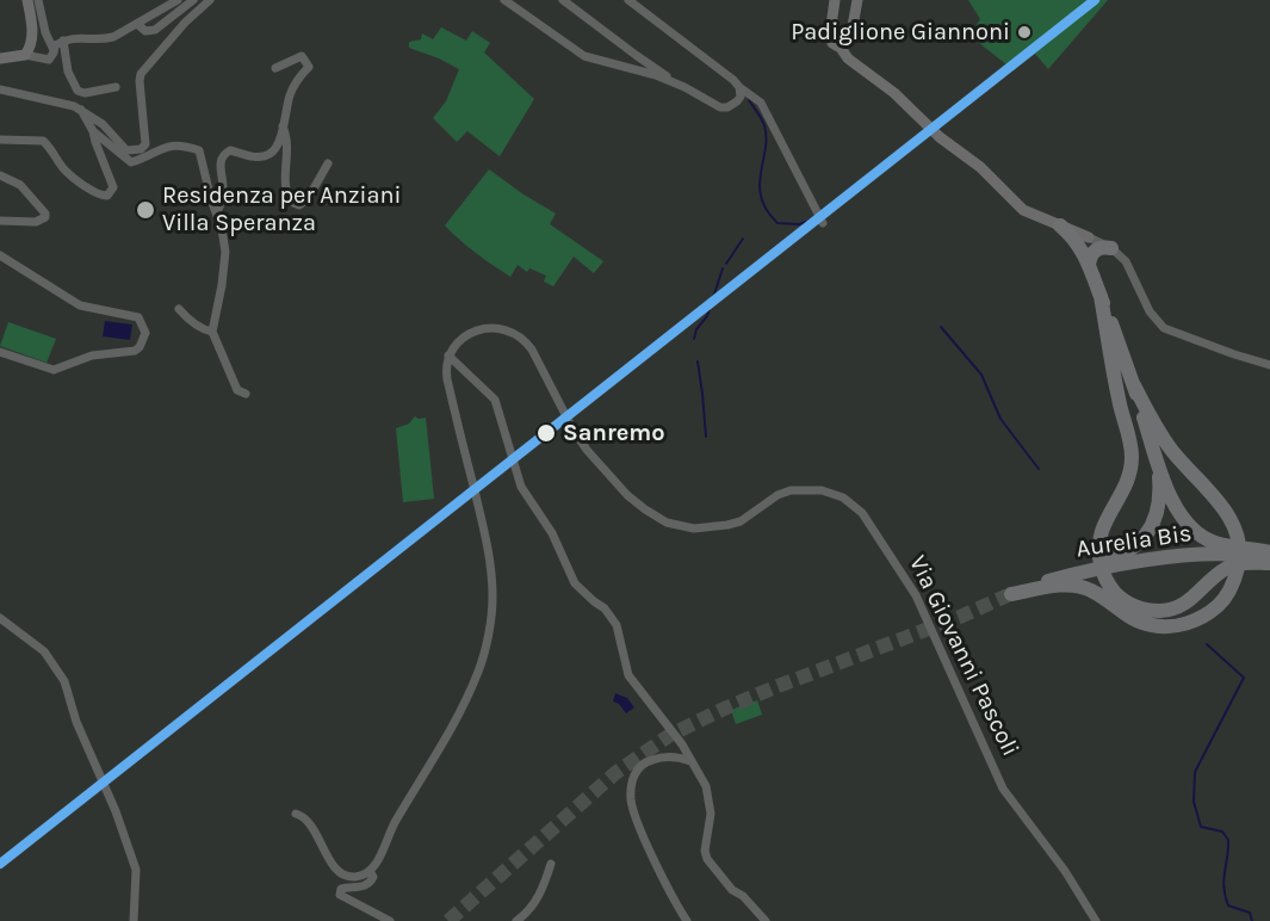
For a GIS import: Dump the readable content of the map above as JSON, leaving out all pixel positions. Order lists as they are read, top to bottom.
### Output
{
  "streets": {
    "highway": ["Aurelia Bis"],
    "street": ["Via Giovanni Pascoli"]
  },
  "places": ["Padiglione Giannoni", "Residenza per Anziani Villa Speranza", "Sanremo"]
}
